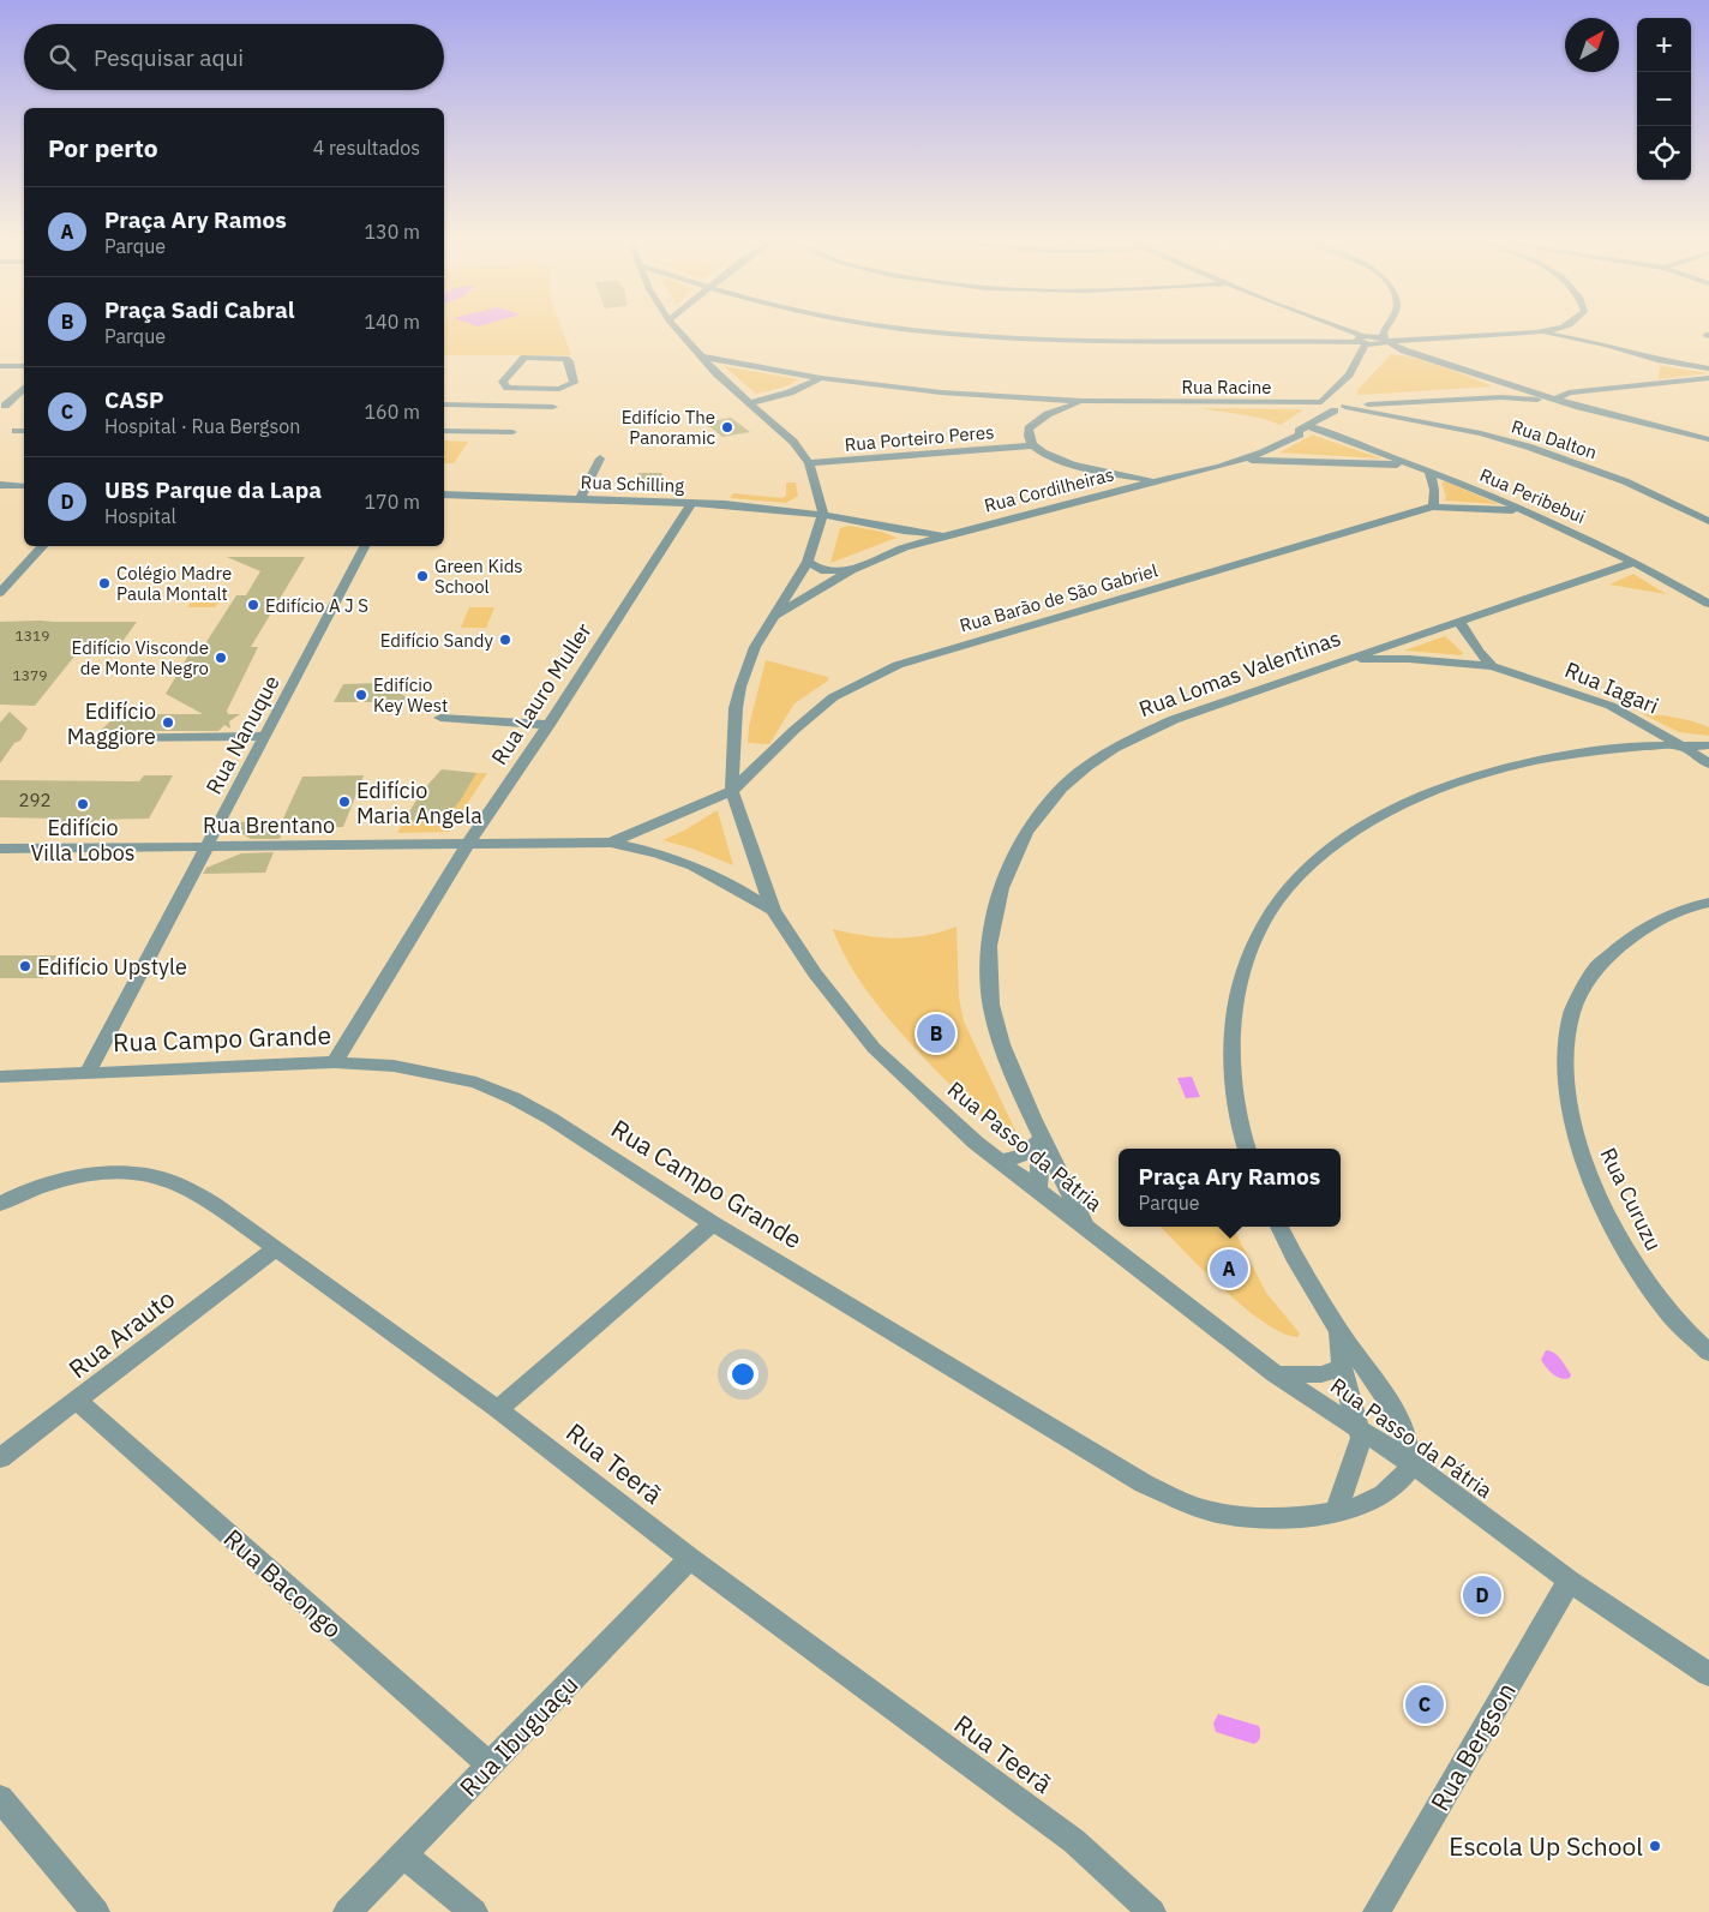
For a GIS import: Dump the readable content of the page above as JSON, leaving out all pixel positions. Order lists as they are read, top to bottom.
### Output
{
  "streets": {
    "street": [
      "Rua Racine",
      "Rua Porteiro Peres",
      "Rua Dalton",
      "Rua Schilling",
      "Rua Cordilheiras",
      "Rua Peribebui",
      "Rua Barão de São Gabriel",
      "Rua Lomas Valentinas",
      "Rua Iagari",
      "Rua Lauro Muller",
      "Rua Nanuque",
      "Rua Brentano",
      "Rua Campo Grande",
      "Rua Passo da Pátria",
      "Rua Curuzu",
      "Rua Arauto",
      "Rua Teerã",
      "Rua Bacongo",
      "Rua Ibuguaçu",
      "Rua Bergson"
    ]
  },
  "crossings": [
    ["Rua Racine", "Rua Dalton"],
    ["Rua Racine", "Rua Cordilheiras"],
    ["Rua Dalton", "Rua Cordilheiras"],
    ["Rua Schilling", "Rua Cordilheiras"],
    ["Rua Schilling", "Rua Lauro Muller"],
    ["Rua Schilling", "Rua Passo da Pátria"],
    ["Rua Cordilheiras", "Rua Peribebui"],
    ["Rua Cordilheiras", "Rua Passo da Pátria"],
    ["Rua Peribebui", "Rua Barão de São Gabriel"],
    ["Rua Peribebui", "Rua Lomas Valentinas"],
    ["Rua Barão de São Gabriel", "Rua Brentano"],
    ["Rua Barão de São Gabriel", "Rua Passo da Pátria"],
    ["Rua Lomas Valentinas", "Rua Iagari"],
    ["Rua Lomas Valentinas", "Rua Passo da Pátria"],
    ["Rua Lauro Muller", "Rua Brentano"],
    ["Rua Lauro Muller", "Rua Campo Grande"],
    ["Rua Nanuque", "Rua Brentano"],
    ["Rua Nanuque", "Rua Campo Grande"],
    ["Rua Brentano", "Rua Passo da Pátria"],
    ["Rua Campo Grande", "Rua Passo da Pátria"],
    ["Rua Passo da Pátria", "Rua Bergson"],
    ["Rua Arauto", "Rua Teerã"],
    ["Rua Arauto", "Rua Bacongo"],
    ["Rua Teerã", "Rua Ibuguaçu"],
    ["Rua Bacongo", "Rua Ibuguaçu"]
  ],
  "places": [
    "Edifício The Panoramic",
    "Green Kids School",
    "Colégio Madre Paula Montalt",
    "Edifício A J S",
    "Edifício Sandy",
    "Edifício Visconde de Monte Negro",
    "Edifício Key West",
    "Edifício Maggiore",
    "Edifício Maria Angela",
    "Edifício Villa Lobos",
    "Edifício Upstyle",
    "Escola Up School"
  ],
  "house_numbers": ["1319", "1379", "292"],
  "north": "top right",
  "page": {
    "map_buttons": ["+", "−"],
    "search": "Pesquisar aqui",
    "heading": ["Por perto", "4 resultados"],
    "list": [
      {
        "mark": "A",
        "name": "Praça Ary Ramos",
        "note": "Parque",
        "value": "130 m"
      },
      {
        "mark": "B",
        "name": "Praça Sadi Cabral",
        "note": "Parque",
        "value": "140 m"
      },
      {
        "mark": "C",
        "name": "CASP",
        "note": "Hospital · Rua Bergson",
        "value": "160 m"
      },
      {
        "mark": "D",
        "name": "UBS Parque da Lapa",
        "note": "Hospital",
        "value": "170 m"
      }
    ],
    "pins": [
      "B",
      "A",
      "D",
      "C"
    ],
    "popup": ["Praça Ary Ramos", "Parque"]
  }
}
